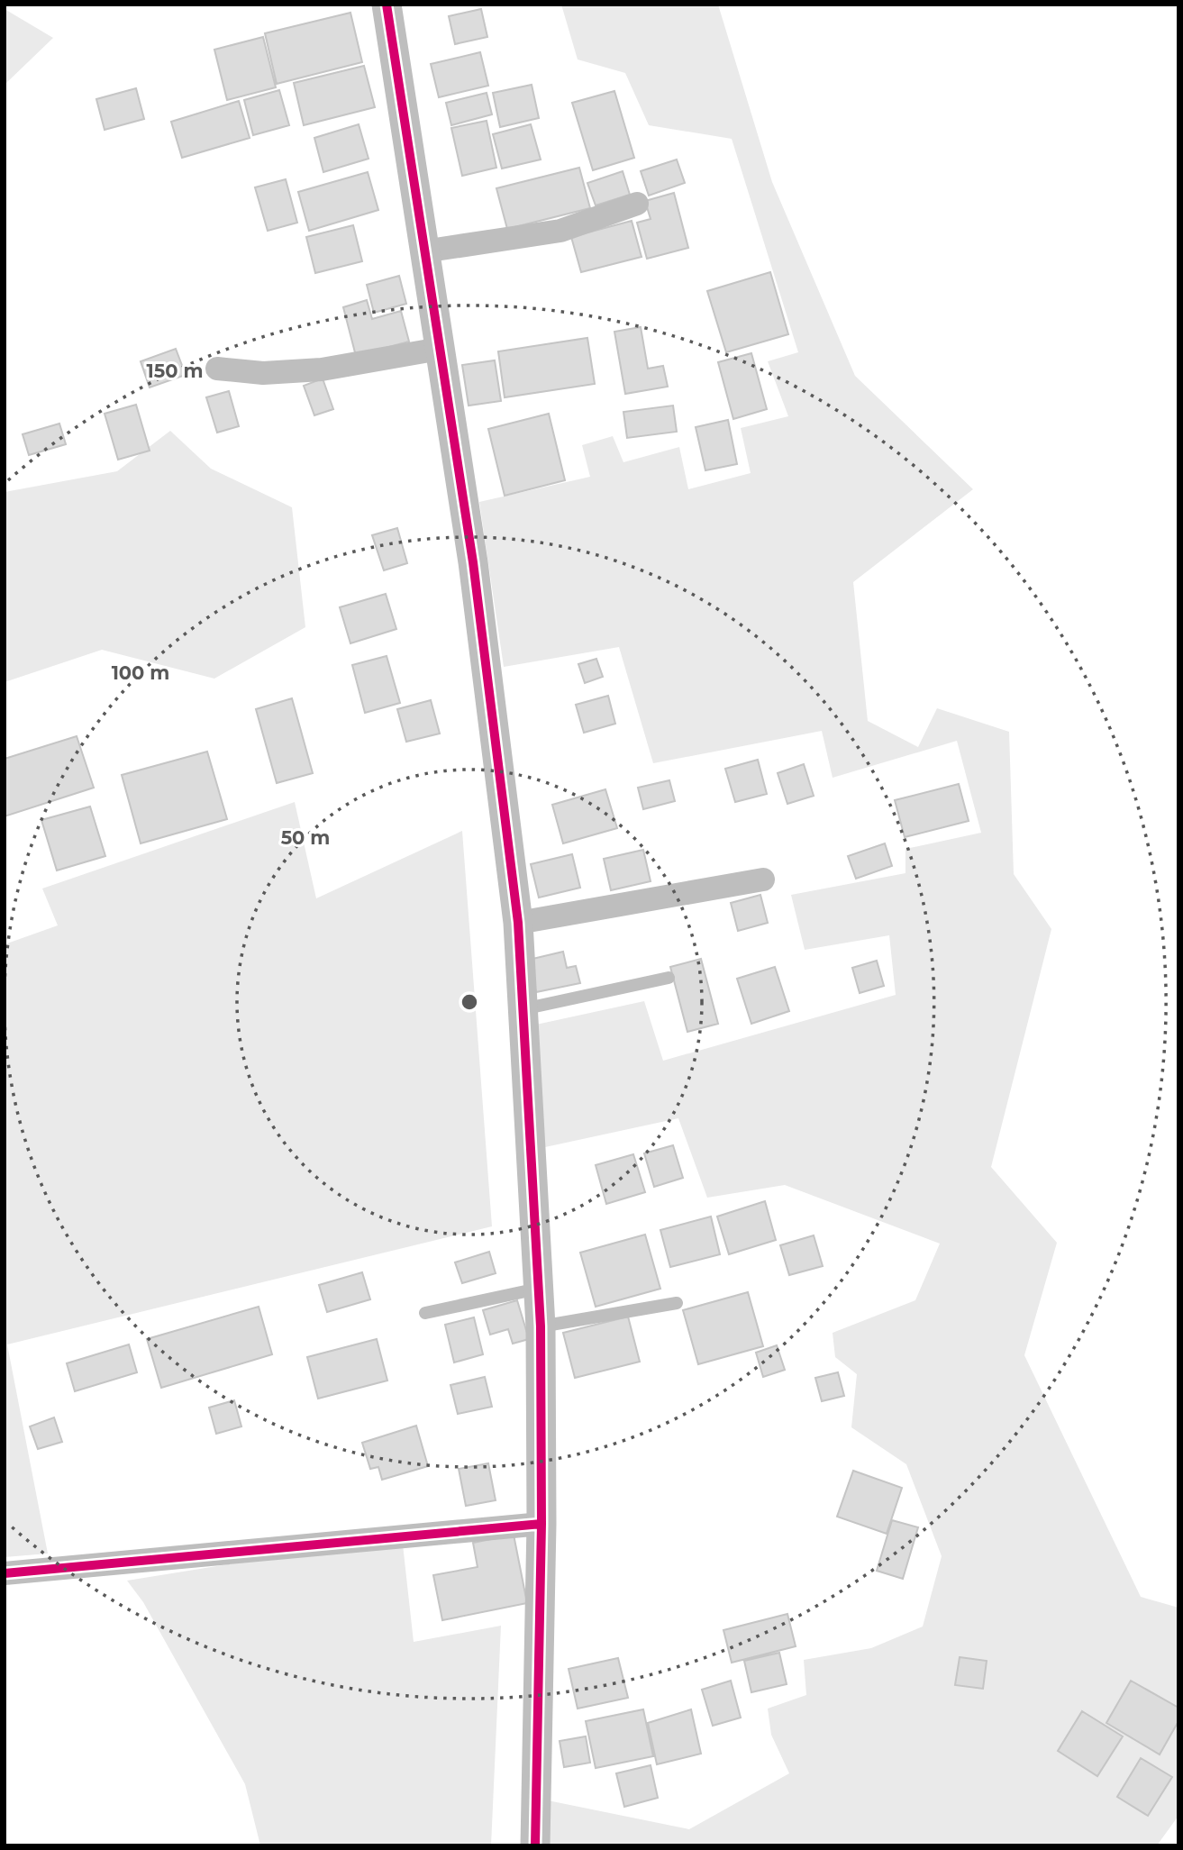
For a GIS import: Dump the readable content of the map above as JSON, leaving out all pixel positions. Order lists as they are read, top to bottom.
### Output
{
  "rings": ["150 m", "100 m", "50 m"]
}
